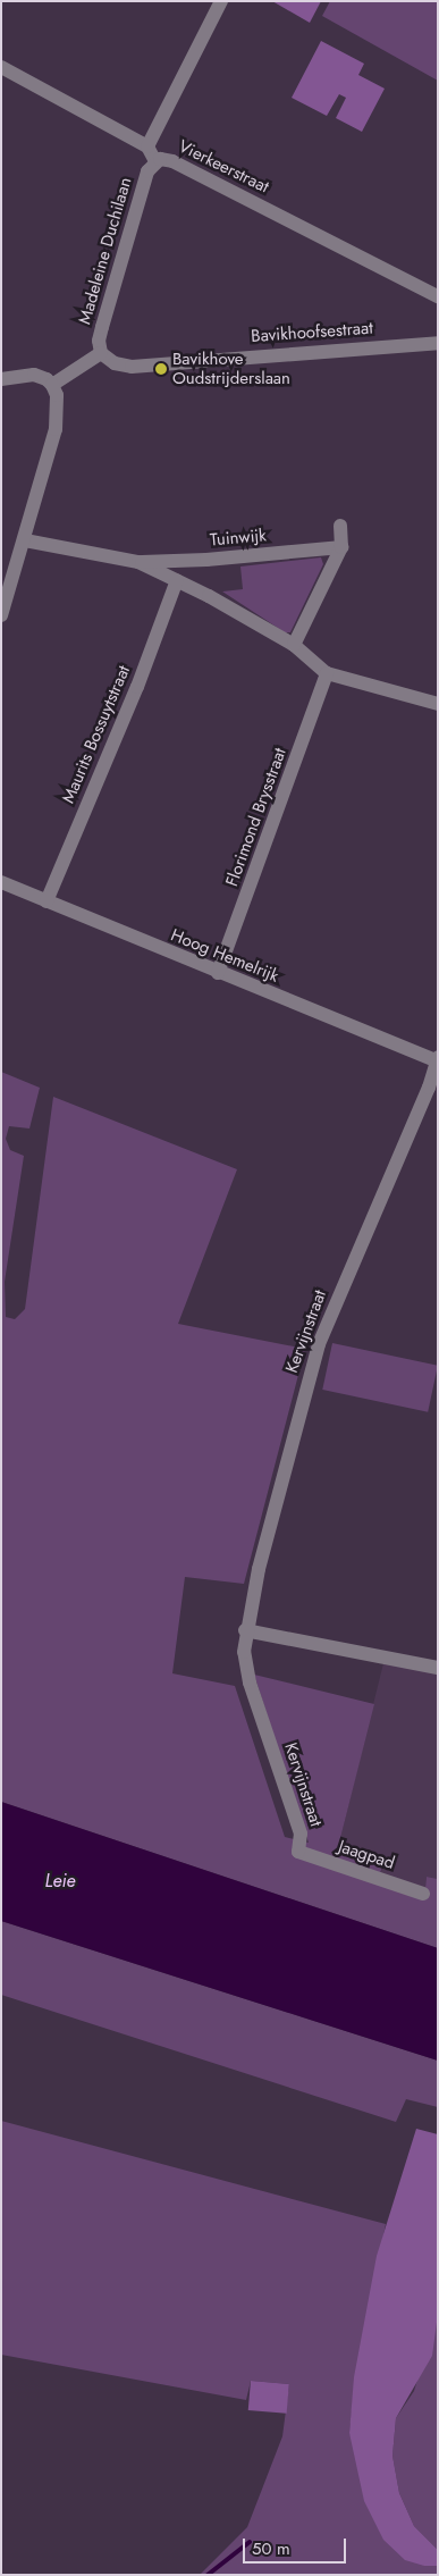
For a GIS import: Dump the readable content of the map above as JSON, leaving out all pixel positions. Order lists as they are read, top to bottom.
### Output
{
  "streets": {
    "street": [
      "Vierkeerstraat",
      "Madeleine Duchilaan",
      "Bavikhoofsestraat",
      "Tuinwijk",
      "Maurits Bossuytstraat",
      "Florimond Brysstraat",
      "Hoog Hemelrijk",
      "Kervijnstraat",
      "Jaagpad"
    ]
  },
  "crossings": [
    ["Vierkeerstraat", "Madeleine Duchilaan"],
    ["Madeleine Duchilaan", "Bavikhoofsestraat"],
    ["Tuinwijk", "Maurits Bossuytstraat"],
    ["Tuinwijk", "Florimond Brysstraat"],
    ["Maurits Bossuytstraat", "Hoog Hemelrijk"],
    ["Florimond Brysstraat", "Hoog Hemelrijk"],
    ["Hoog Hemelrijk", "Kervijnstraat"],
    ["Kervijnstraat", "Jaagpad"]
  ],
  "water": ["Leie"],
  "places": ["Bavikhove Oudstrijderslaan"],
  "scale_bar": "50 m"
}
